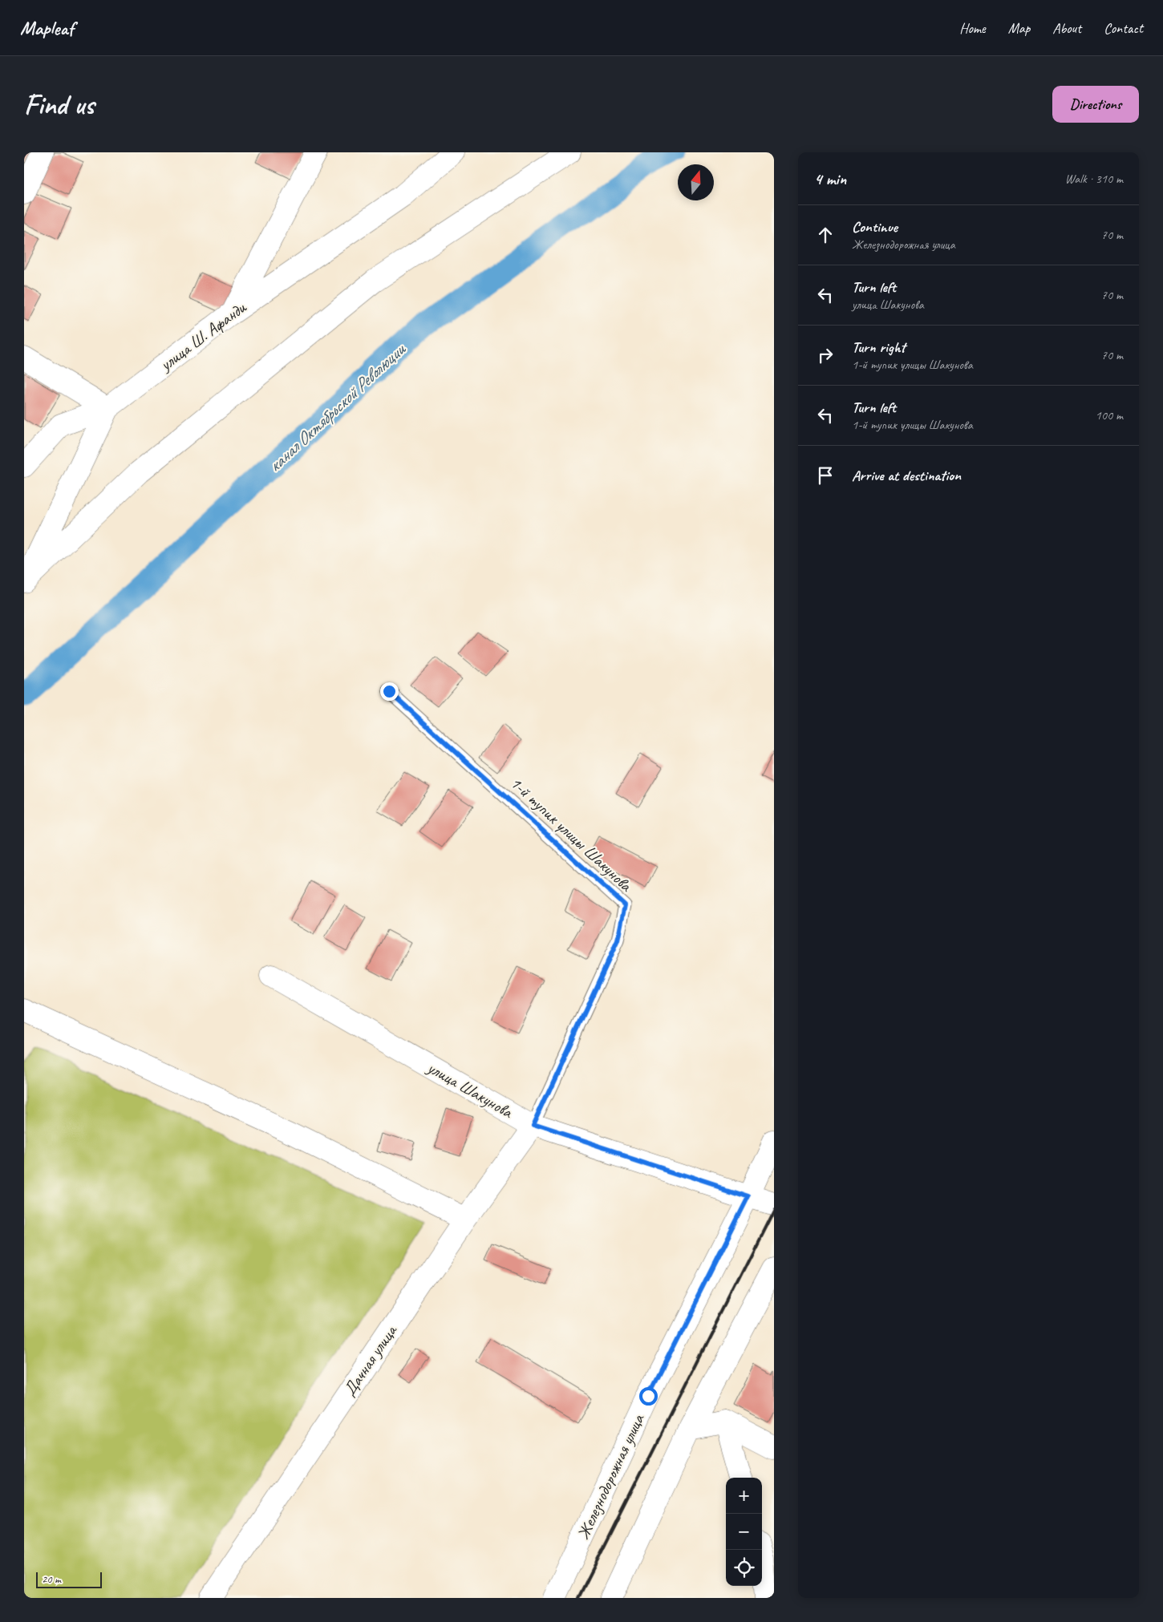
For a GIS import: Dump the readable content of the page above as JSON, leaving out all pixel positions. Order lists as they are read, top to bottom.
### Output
{
  "streets": {
    "street": [
      "улица Ш. Афанди",
      "улица Шакунова",
      "Дачная улица",
      "Железнодорожная улица"
    ],
    "lane": ["1-й тупик улицы Шакунова"]
  },
  "crossings": [
    ["1-й тупик улицы Шакунова", "улица Шакунова"],
    ["1-й тупик улицы Шакунова", "Дачная улица"],
    ["улица Шакунова", "Дачная улица"],
    ["улица Шакунова", "Железнодорожная улица"]
  ],
  "water": ["канал Октябрьской Революции"],
  "scale_bar": "20 m",
  "north": "top",
  "page": {
    "header": "Mapleaf",
    "nav": [
      "Home",
      "Map",
      "About",
      "Contact"
    ],
    "buttons": "Directions",
    "title": "Find us",
    "heading": ["4 min", "Walk · 310 m"],
    "list": [
      ["Continue", "Железнодорожная улица", "70 m"],
      ["Turn left", "улица Шакунова", "70 m"],
      ["Turn right", "1-й тупик улицы Шакунова", "70 m"],
      ["Turn left", "1-й тупик улицы Шакунова", "100 m"],
      "Arrive at destination"
    ],
    "map_buttons": ["+", "−"],
    "scale": "20 m"
  }
}
